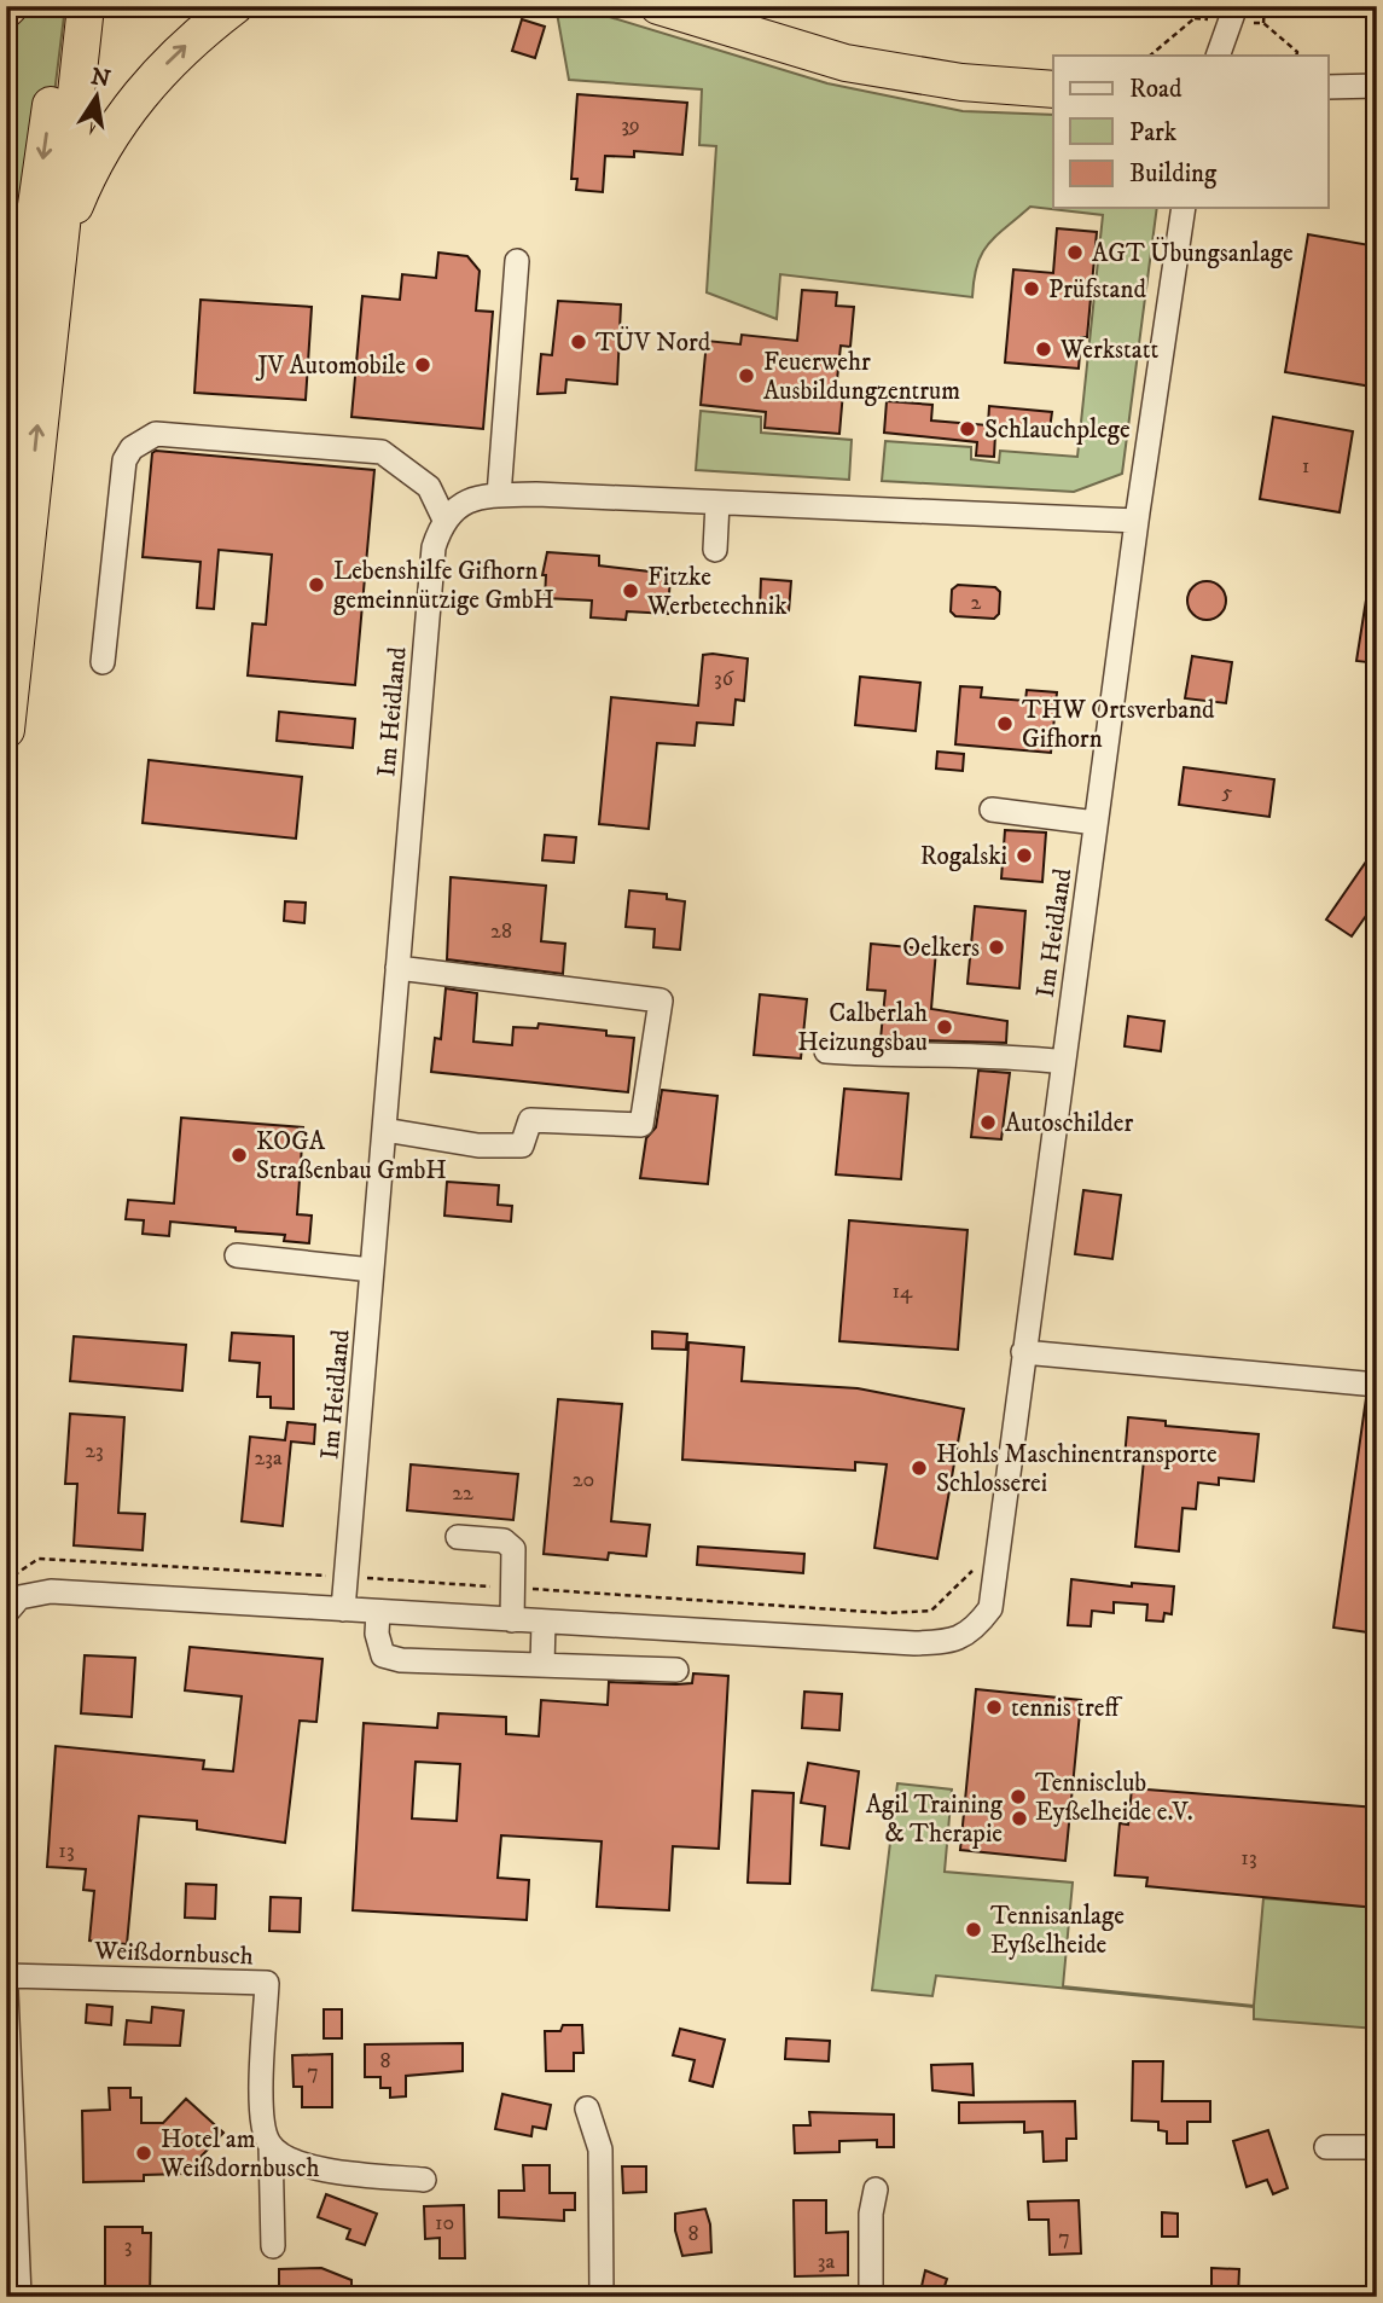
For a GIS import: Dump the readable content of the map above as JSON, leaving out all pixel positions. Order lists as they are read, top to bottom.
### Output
{
  "streets": {
    "street": ["Im Heidland", "Weißdornbusch"]
  },
  "places": [
    "AGT Übungsanlage",
    "Prüfstand",
    "TÜV Nord",
    "Werkstatt",
    "JV Automobile",
    "Feuerwehr Ausbildungzentrum",
    "Schlauchplege",
    "Lebenshilfe Gifhorn gemeinnützige GmbH",
    "Fitzke Werbetechnik",
    "THW Ortsverband Gifhorn",
    "Rogalski",
    "Oelkers",
    "Calberlah Heizungsbau",
    "Autoschilder",
    "KOGA Straßenbau GmbH",
    "Hohls Maschinentransporte Schlosserei",
    "tennis treff",
    "Tennisclub Eyßelheide e.V.",
    "Agil Training & Therapie",
    "Tennisanlage Eyßelheide",
    "Hotel am Weißdornbusch"
  ],
  "house_numbers": [
    "39",
    "1",
    "2",
    "36",
    "5",
    "28",
    "14",
    "23",
    "23a",
    "20",
    "22",
    "13",
    "13",
    "8",
    "7",
    "10",
    "8",
    "7",
    "3",
    "3a"
  ],
  "legend": ["Road", "Park", "Building"],
  "north": "top"
}
